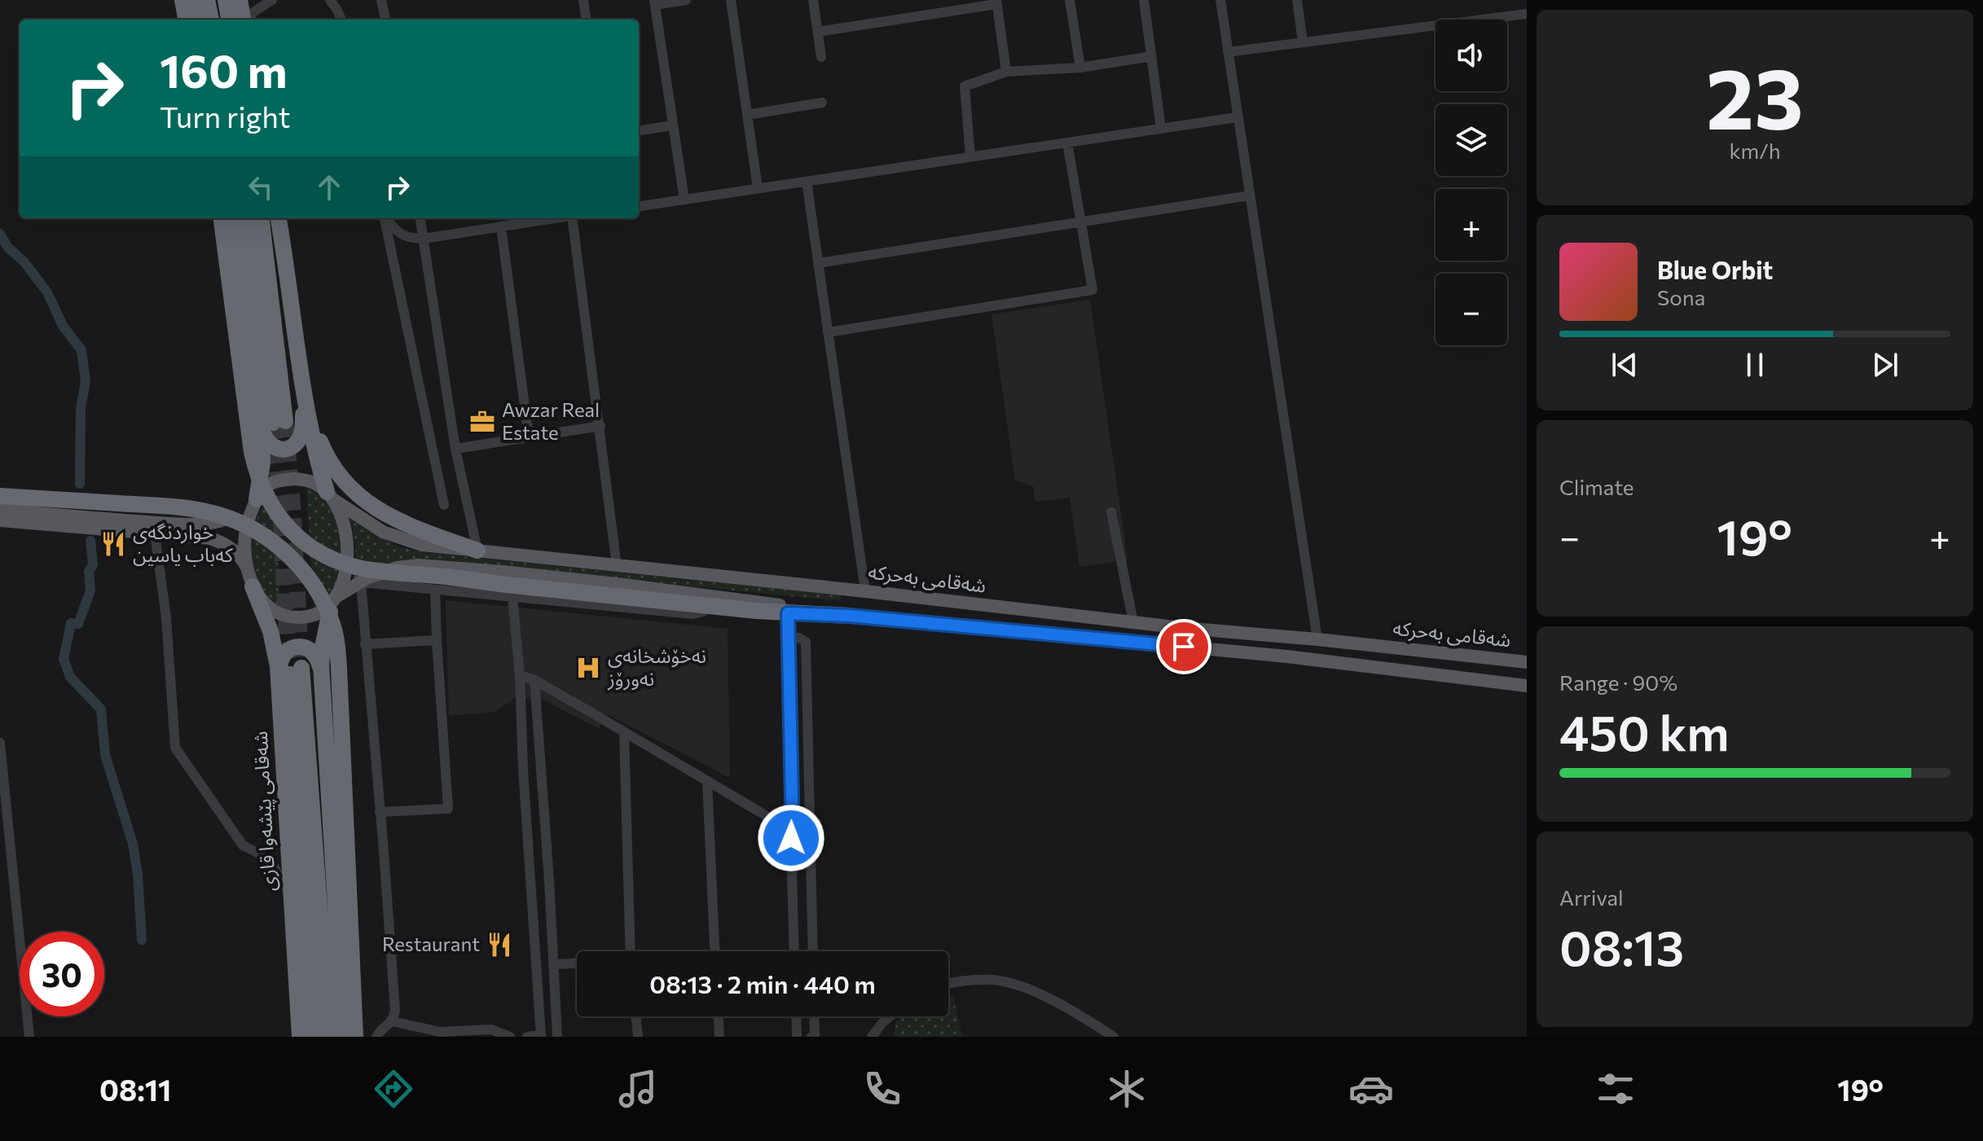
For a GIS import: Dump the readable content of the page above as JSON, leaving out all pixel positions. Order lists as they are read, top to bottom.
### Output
{
  "streets": {
    "highway": ["شەقامی پێشەوا قازی"],
    "main road": ["شەقامی بەحرکە"]
  },
  "crossings": [
    ["شەقامی بەحرکە", "شەقامی پێشەوا قازی"]
  ],
  "places": {
    "office": ["Awzar Real Estate"],
    "restaurant": ["خواردنگەی کەباب یاسین", "Restaurant"],
    "hospital": ["نەخۆشخانەی نەورۆز"]
  },
  "page": {
    "tile": [
      ["23", "km/h"],
      "Climate",
      ["Range · 90%", "450 km"],
      ["Arrival", "08:13"]
    ],
    "map_buttons": ["+", "−"],
    "turn": ["160 m", "Turn right"],
    "song": ["Blue Orbit", "Sona"],
    "heat": ["−", "19°", "+"],
    "limit": "30",
    "trip": "08:13 · 2 min · 440 m",
    "tabs": ["08:11", "19°"]
  }
}
